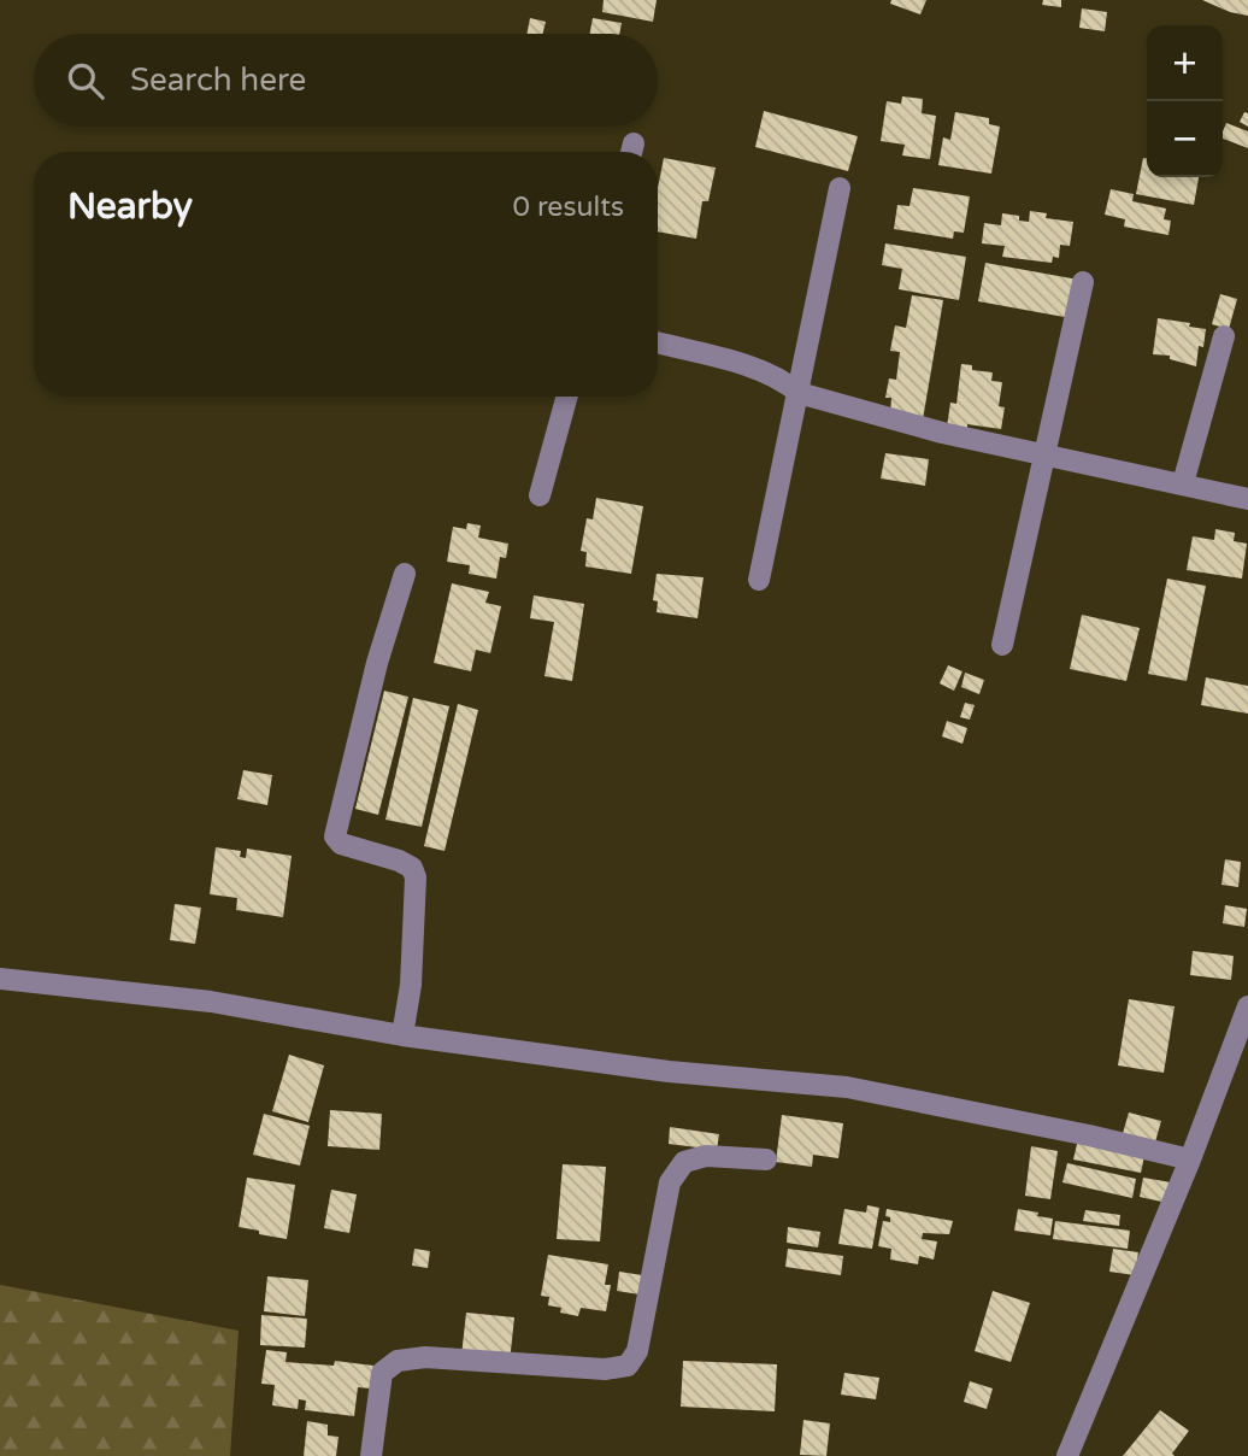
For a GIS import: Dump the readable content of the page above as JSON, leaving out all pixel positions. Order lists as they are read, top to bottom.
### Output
{
  "page": {
    "map_buttons": ["+", "−"],
    "search": "Search here",
    "heading": ["Nearby", "0 results"]
  }
}
